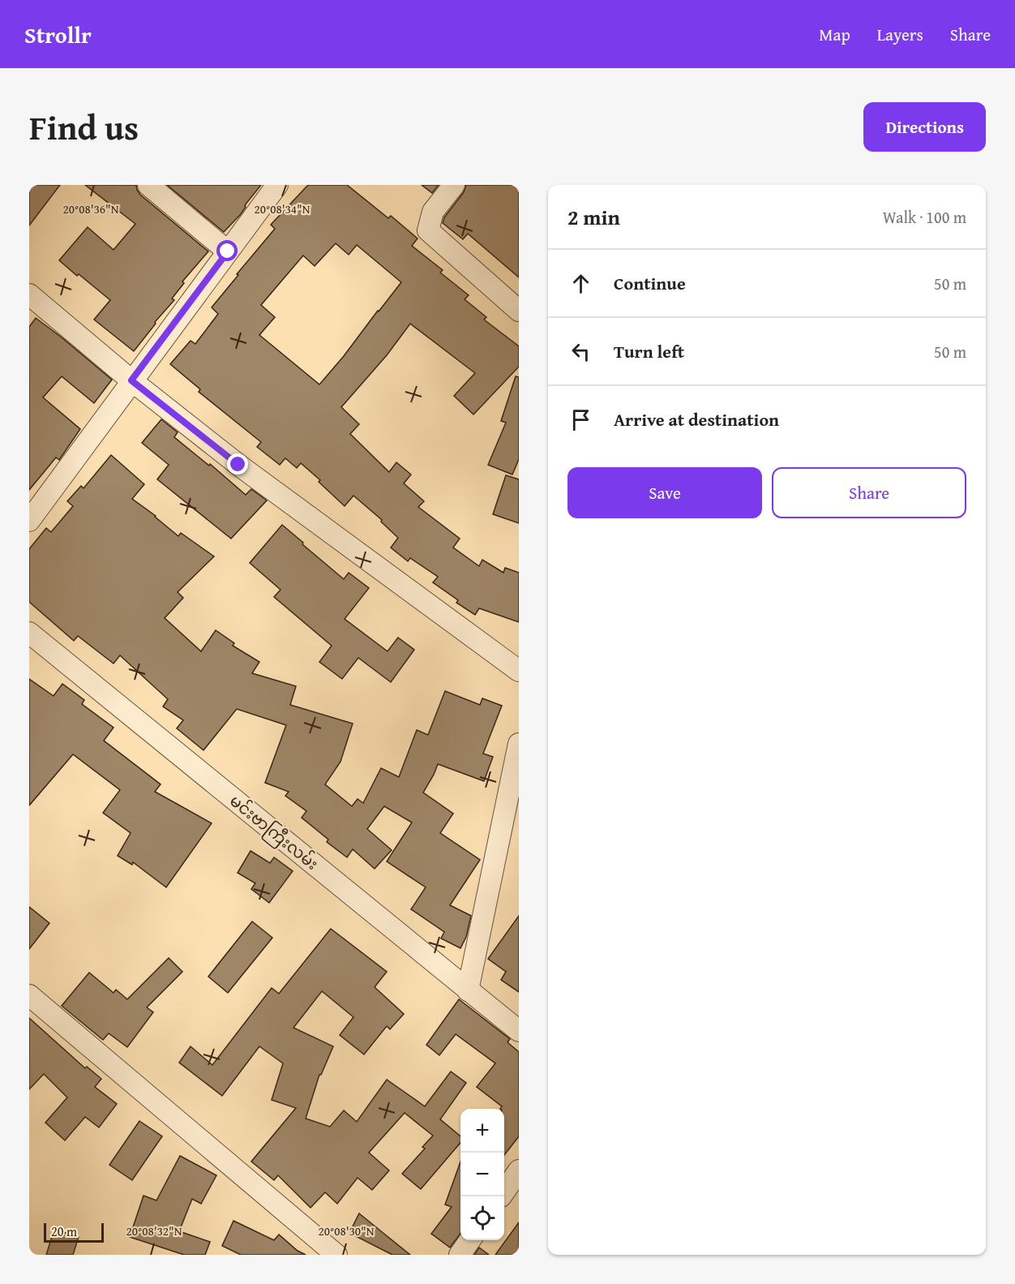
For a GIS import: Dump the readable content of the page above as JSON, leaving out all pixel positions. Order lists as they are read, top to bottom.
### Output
{
  "streets": {
    "street": ["မင်းဗာကြီးလမ်း"]
  },
  "scale_bar": "20 m",
  "page": {
    "header": "Strollr",
    "nav": ["Map", "Layers", "Share"],
    "title": "Find us",
    "buttons": [
      "Directions",
      ["Save", "Share"]
    ],
    "heading": ["2 min", "Walk · 100 m"],
    "list": [
      ["Continue", "50 m"],
      ["Turn left", "50 m"],
      "Arrive at destination"
    ],
    "map_buttons": ["+", "−"],
    "scale": "20 m"
  },
  "coordinates": [
    "20°08'36\"N",
    "20°08'34\"N",
    "20°08'32\"N",
    "20°08'30\"N"
  ]
}
